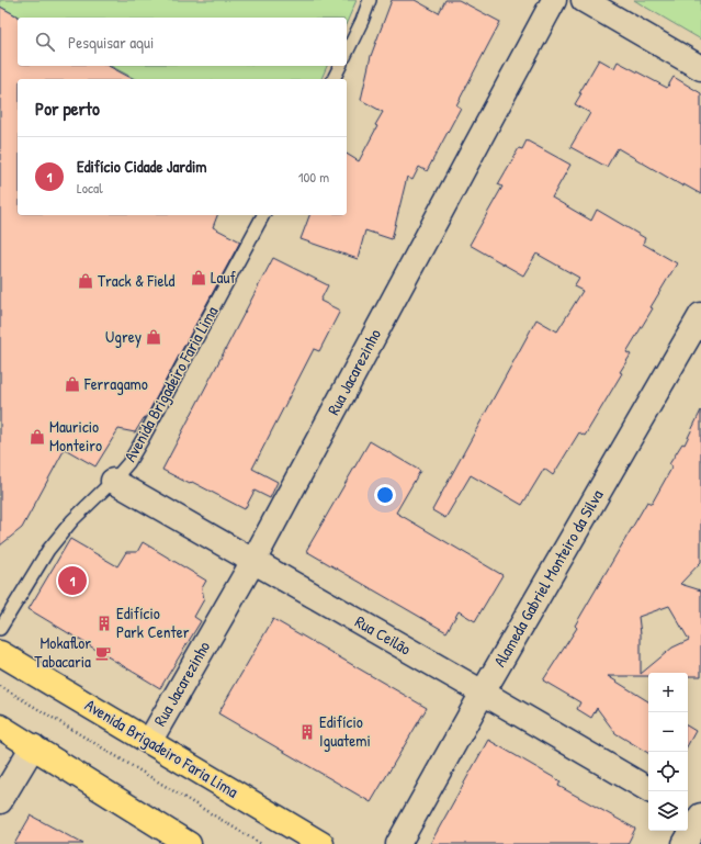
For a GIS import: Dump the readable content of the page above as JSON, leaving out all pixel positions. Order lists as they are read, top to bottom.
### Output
{
  "streets": {
    "highway": ["Avenida Brigadeiro Faria Lima"],
    "street": ["Rua Jacarezinho", "Alameda Gabriel Monteiro da Silva", "Rua Ceilão"]
  },
  "crossings": [
    ["Rua Jacarezinho", "Avenida Brigadeiro Faria Lima"],
    ["Rua Jacarezinho", "Rua Ceilão"],
    ["Avenida Brigadeiro Faria Lima", "Rua Ceilão"],
    ["Alameda Gabriel Monteiro da Silva", "Rua Ceilão"]
  ],
  "places": {
    "shop": [
      "Lauf",
      "Track & Field",
      "Ugrey",
      "Ferragamo",
      "Mauricio Monteiro"
    ],
    "building": ["Edifício Park Center", "Edifício Iguatemi"],
    "cafe": ["Mokaflor Tabacaria"]
  },
  "page": {
    "search": "Pesquisar aqui",
    "heading": "Por perto",
    "list": [
      {
        "mark": "1",
        "name": "Edifício Cidade Jardim",
        "note": "Local",
        "value": "100 m"
      }
    ],
    "pins": "1",
    "map_buttons": ["+", "−"]
  }
}
